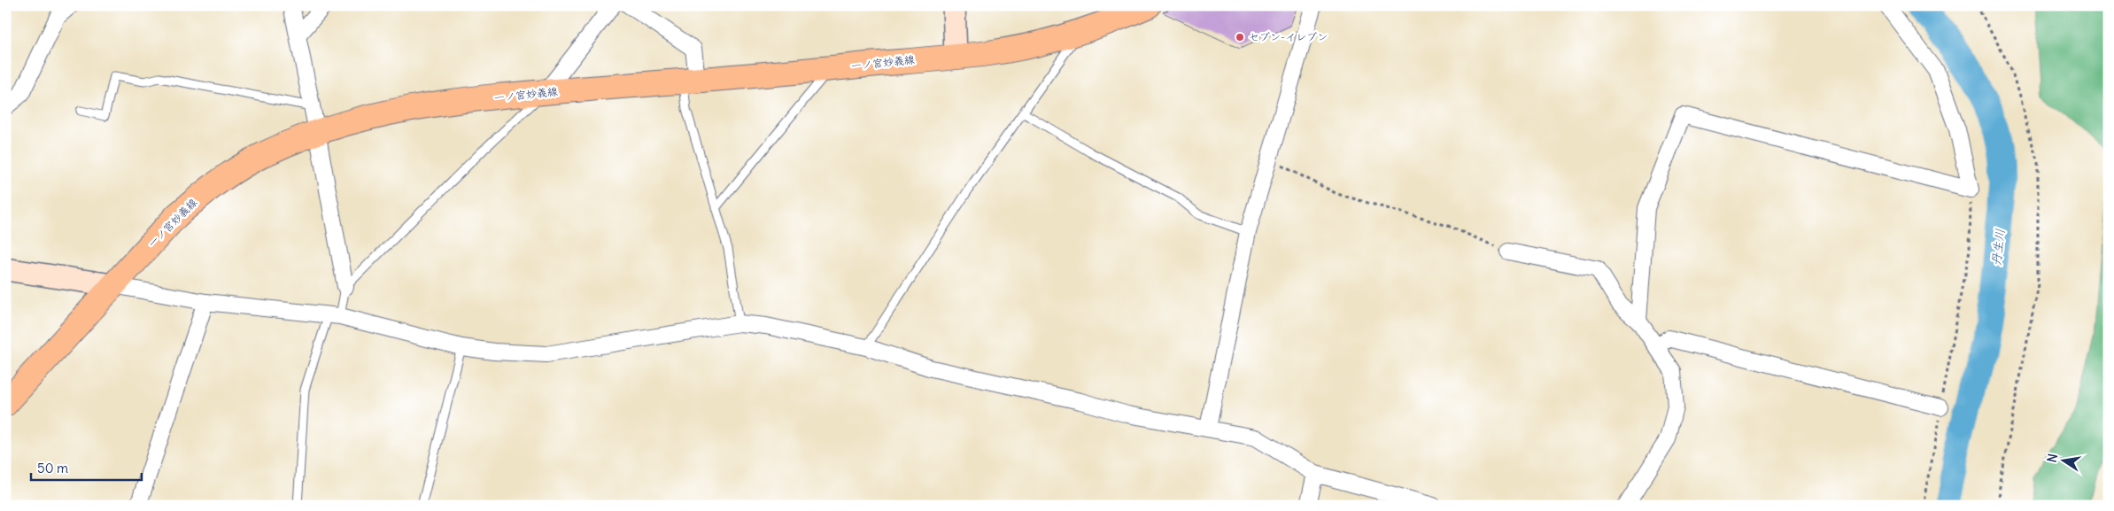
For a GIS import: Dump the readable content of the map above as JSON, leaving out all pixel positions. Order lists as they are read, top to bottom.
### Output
{
  "streets": {
    "main road": ["一ノ宮妙義線"]
  },
  "water": ["丹生川"],
  "places": ["セブン-イレブン"],
  "scale_bar": "50 m",
  "north": "left"
}
